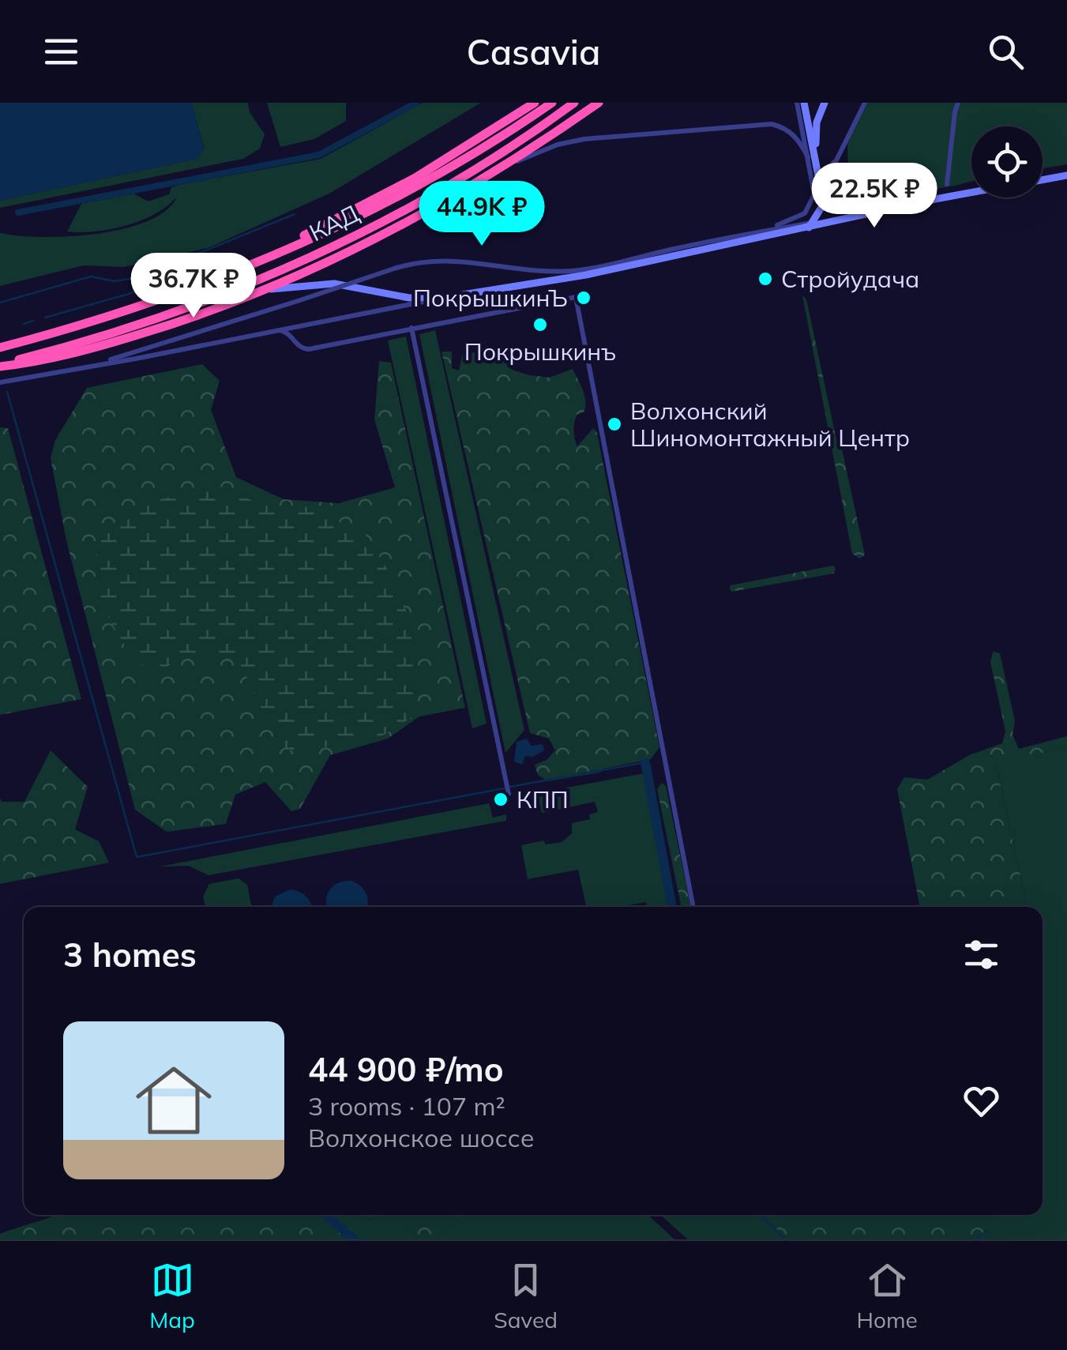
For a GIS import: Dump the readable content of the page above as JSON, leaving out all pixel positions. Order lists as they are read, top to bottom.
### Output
{
  "streets": {
    "highway": ["КАД"]
  },
  "places": [
    "Стройудача",
    "ПокрышкинЪ",
    "Покрышкинъ",
    "Волхонский Шиномонтажный Центр",
    "КПП"
  ],
  "page": {
    "header": "Casavia",
    "price": ["22.5K ₽", "44.9K ₽", "36.7K ₽"],
    "heading": "3 homes",
    "list": [
      {
        "name": "44 900 ₽/mo",
        "note": "3 rooms · 107 m² · Волхонское шоссе"
      }
    ],
    "tabs": ["Map", "Saved", "Home"]
  }
}
